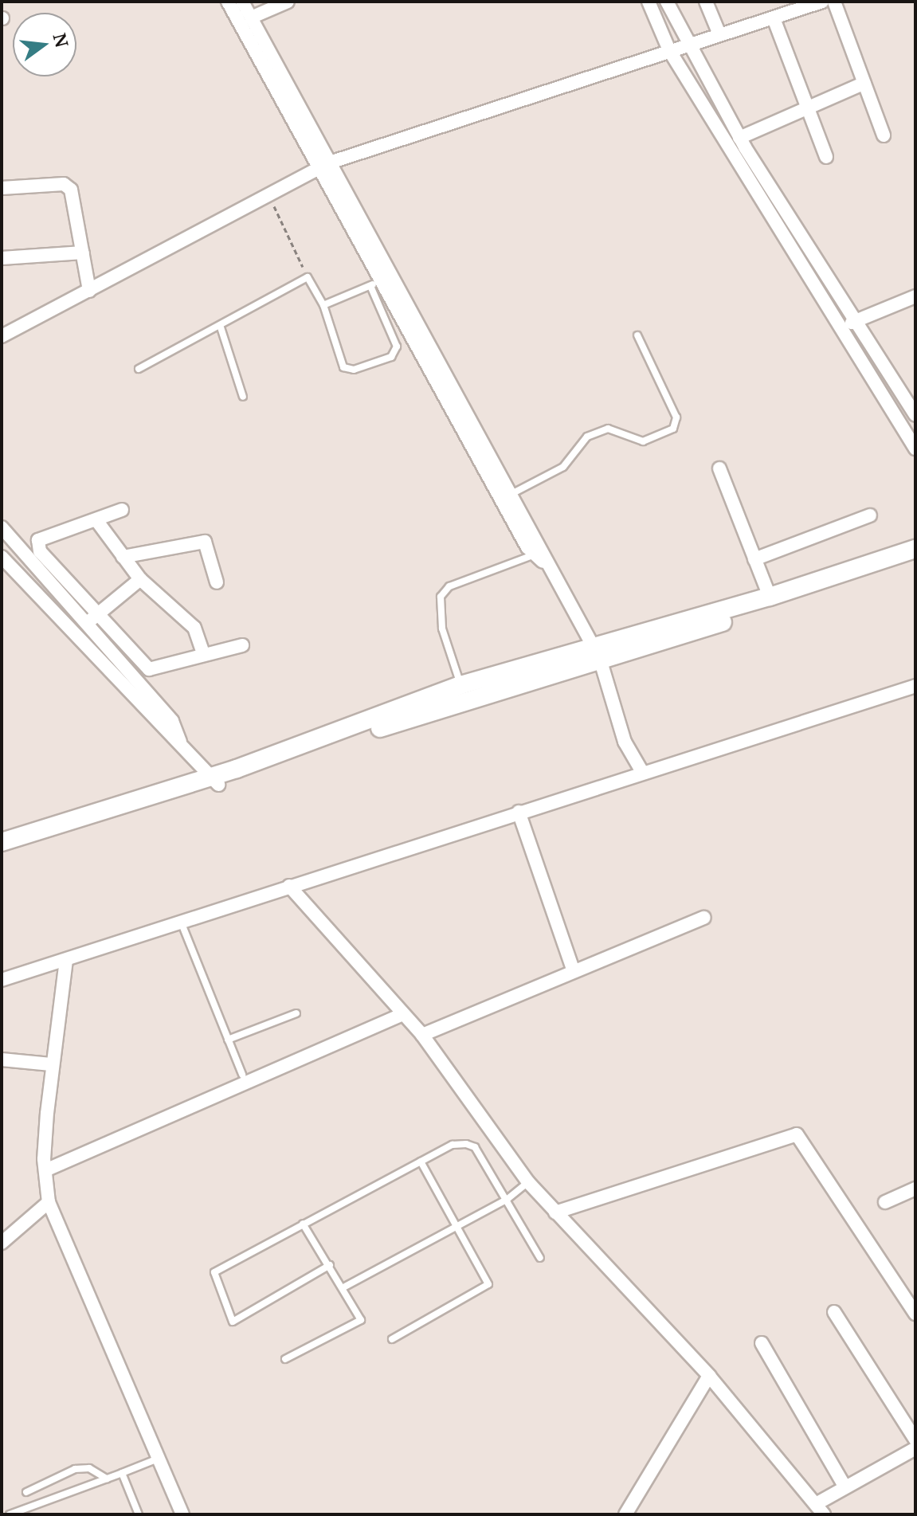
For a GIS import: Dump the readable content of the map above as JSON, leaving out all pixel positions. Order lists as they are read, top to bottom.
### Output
{
  "north": "right"
}
